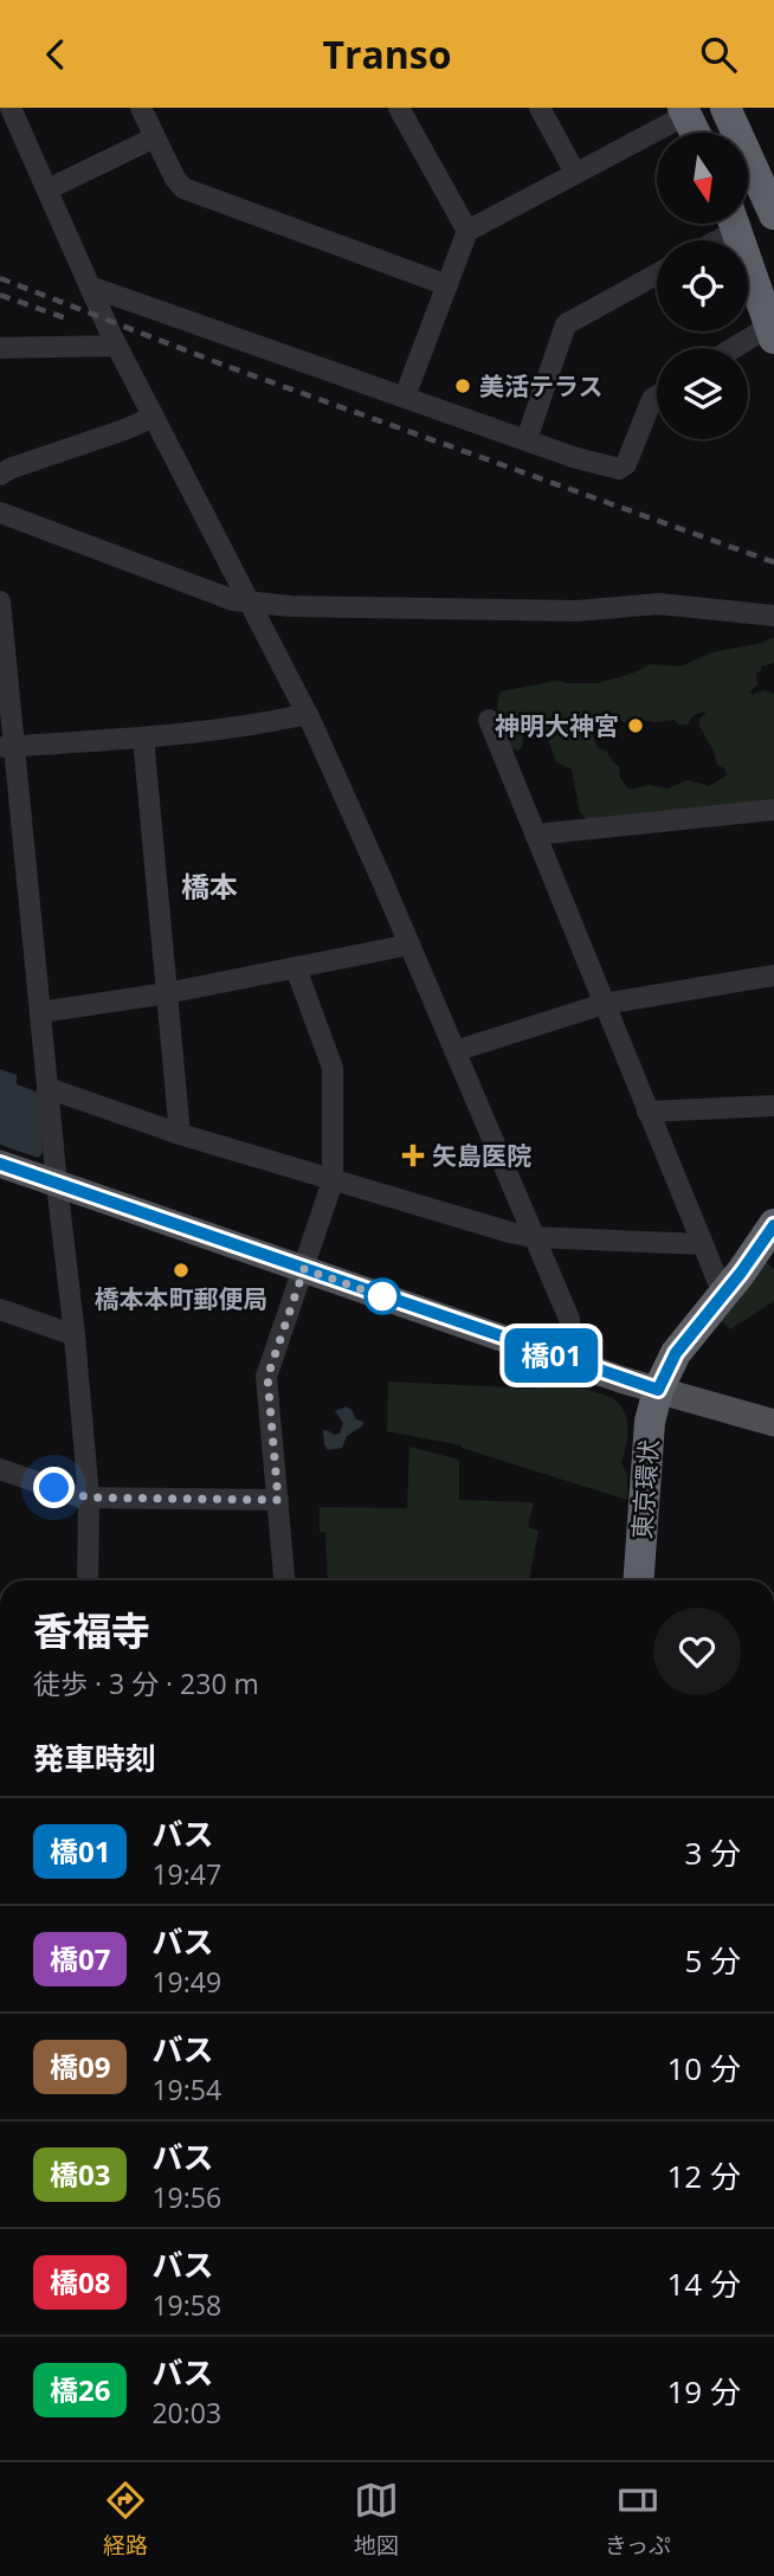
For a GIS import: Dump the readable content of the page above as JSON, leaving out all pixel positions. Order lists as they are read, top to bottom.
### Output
{
  "streets": {
    "highway": ["東京環状"]
  },
  "districts": ["橋本"],
  "places": {
    "other": ["美活テラス", "神明大神宮", "橋本本町郵便局"],
    "health": ["矢島医院"]
  },
  "lines": ["bus line 橋01"],
  "north": "bottom",
  "page": {
    "header": "Transo",
    "on_map": "橋01",
    "heading": [
      ["香福寺", "徒歩 · 3 分 · 230 m"],
      "発車時刻"
    ],
    "list": [
      {
        "mark": "橋01",
        "name": "バス",
        "note": "19:47",
        "value": "3 分"
      },
      {
        "mark": "橋07",
        "name": "バス",
        "note": "19:49",
        "value": "5 分"
      },
      {
        "mark": "橋09",
        "name": "バス",
        "note": "19:54",
        "value": "10 分"
      },
      {
        "mark": "橋03",
        "name": "バス",
        "note": "19:56",
        "value": "12 分"
      },
      {
        "mark": "橋08",
        "name": "バス",
        "note": "19:58",
        "value": "14 分"
      },
      {
        "mark": "橋26",
        "name": "バス",
        "note": "20:03",
        "value": "19 分"
      }
    ],
    "tabs": ["経路", "地図", "きっぷ"]
  }
}
